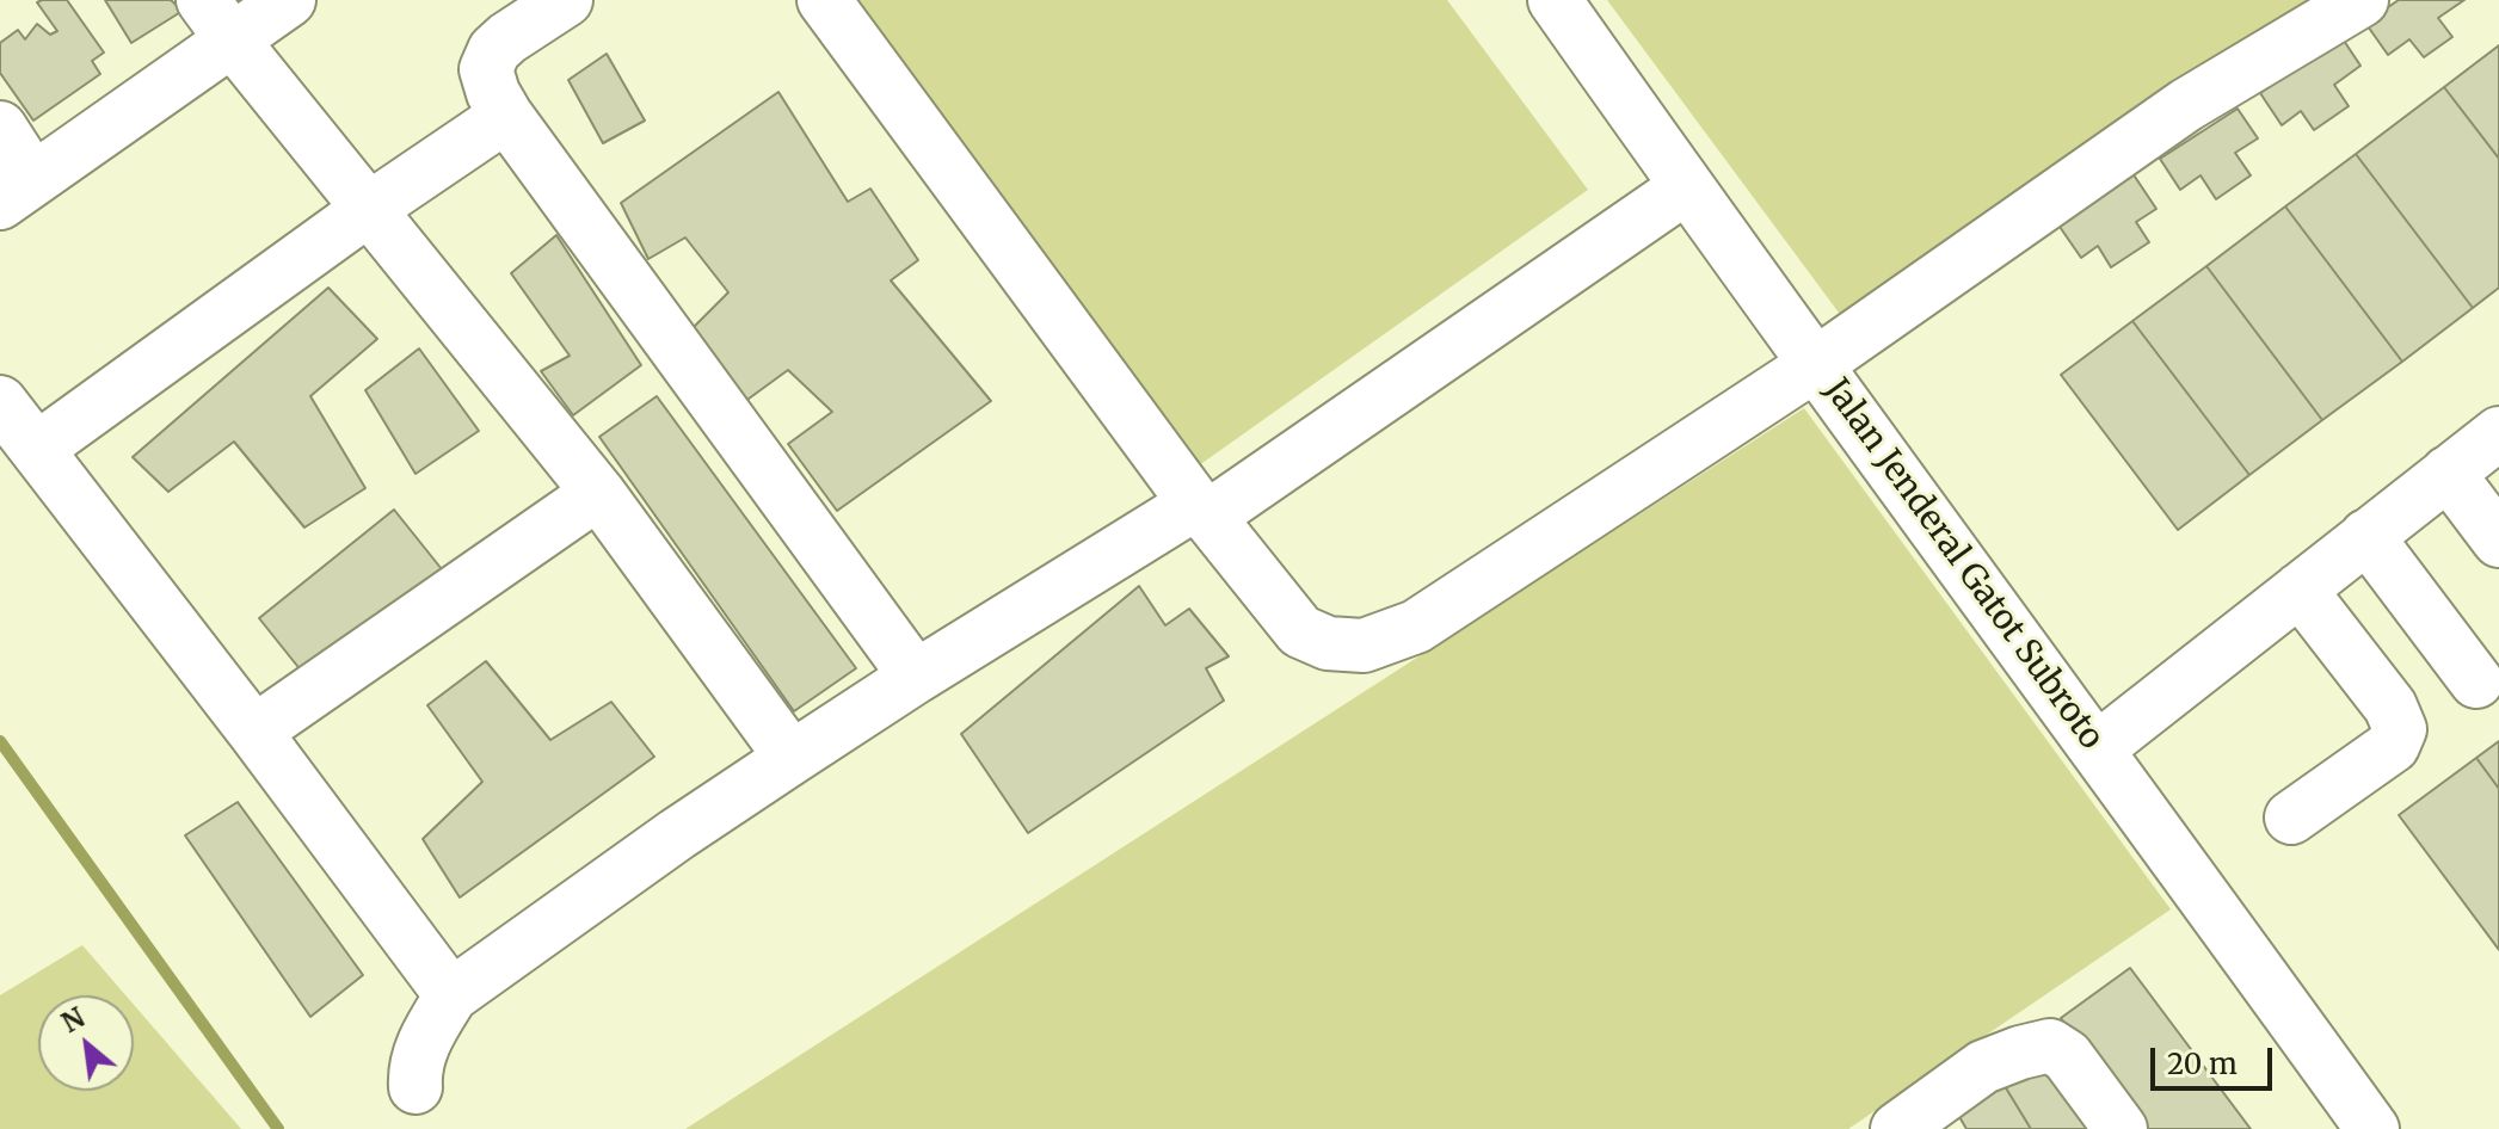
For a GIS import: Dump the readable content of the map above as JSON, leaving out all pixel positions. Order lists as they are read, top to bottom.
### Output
{
  "streets": {
    "main road": ["Jalan Jenderal Gatot Subroto"]
  },
  "scale_bar": "20 m",
  "north": "top left"
}
